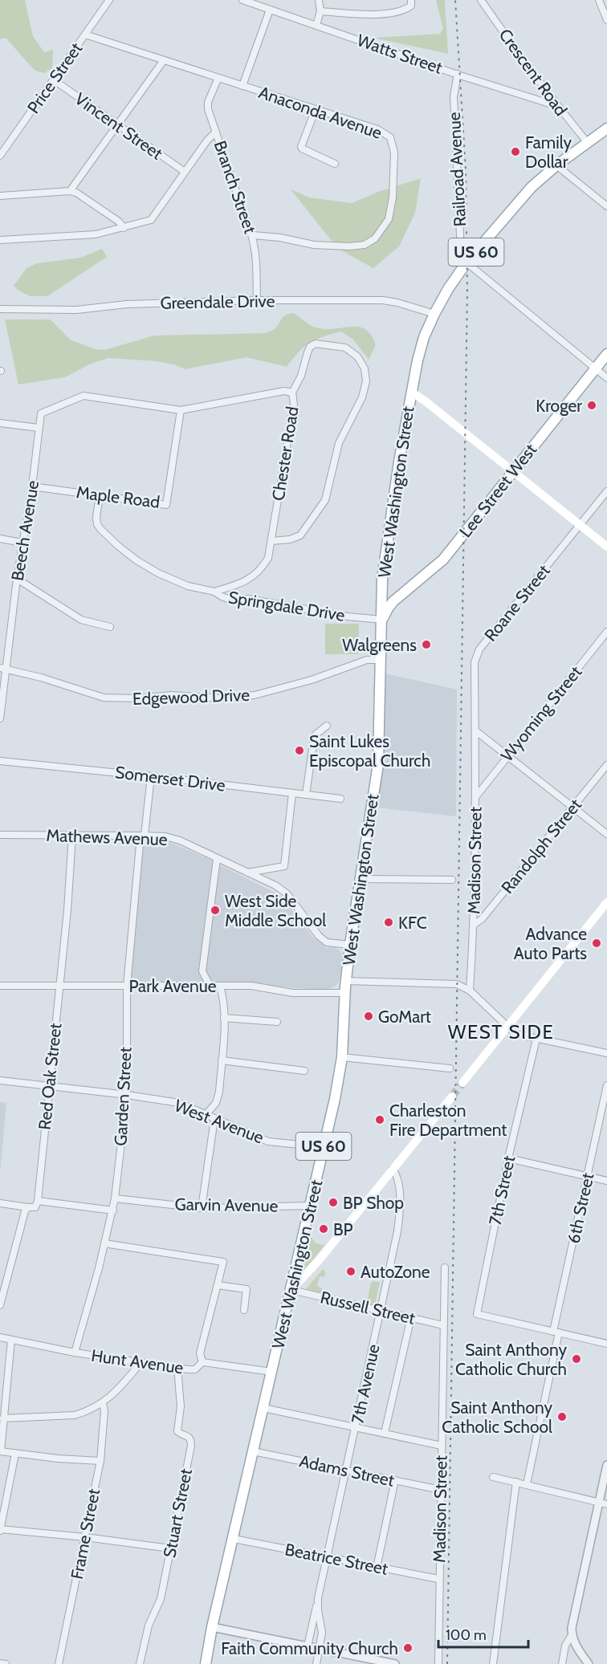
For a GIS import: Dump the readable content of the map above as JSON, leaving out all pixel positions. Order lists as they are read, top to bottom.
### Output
{
  "streets": {
    "main road": ["US 60", "Lee Street West", "West Washington Street"],
    "street": [
      "Watts Street",
      "Crescent Road",
      "Price Street",
      "Anaconda Avenue",
      "Vincent Street",
      "Railroad Avenue",
      "Branch Street",
      "Greendale Drive",
      "Chester Road",
      "Maple Road",
      "Beech Avenue",
      "Roane Street",
      "Springdale Drive",
      "Edgewood Drive",
      "Wyoming Street",
      "Somerset Drive",
      "Mathews Avenue",
      "Randolph Street",
      "Madison Street",
      "Park Avenue",
      "Red Oak Street",
      "Garden Street",
      "West Avenue",
      "7th Street",
      "Garvin Avenue",
      "6th Street",
      "Russell Street",
      "Hunt Avenue",
      "7th Avenue",
      "Adams Street",
      "Stuart Street",
      "Frame Street",
      "Beatrice Street"
    ]
  },
  "crossings": [
    ["Watts Street", "Crescent Road"],
    ["Watts Street", "Railroad Avenue"],
    ["Crescent Road", "West Washington Street"],
    ["Price Street", "Anaconda Avenue"],
    ["Price Street", "Vincent Street"],
    ["Anaconda Avenue", "Branch Street"],
    ["Railroad Avenue", "West Washington Street"],
    ["Branch Street", "Greendale Drive"],
    ["Greendale Drive", "West Washington Street"],
    ["Chester Road", "Maple Road"],
    ["Chester Road", "Beech Avenue"],
    ["Chester Road", "Springdale Drive"],
    ["Lee Street West", "West Washington Street"],
    ["Lee Street West", "Springdale Drive"],
    ["West Washington Street", "Springdale Drive"],
    ["West Washington Street", "Edgewood Drive"],
    ["West Washington Street", "Mathews Avenue"],
    ["West Washington Street", "Park Avenue"],
    ["West Washington Street", "West Avenue"],
    ["West Washington Street", "Garvin Avenue"],
    ["West Washington Street", "Russell Street"],
    ["West Washington Street", "Hunt Avenue"],
    ["West Washington Street", "Adams Street"],
    ["West Washington Street", "Beatrice Street"],
    ["Maple Road", "Beech Avenue"],
    ["Maple Road", "Springdale Drive"],
    ["Beech Avenue", "Edgewood Drive"],
    ["Roane Street", "Madison Street"],
    ["Wyoming Street", "Madison Street"],
    ["Somerset Drive", "Garden Street"],
    ["Mathews Avenue", "Red Oak Street"],
    ["Mathews Avenue", "Garden Street"],
    ["Randolph Street", "Madison Street"],
    ["Madison Street", "Russell Street"],
    ["Madison Street", "Adams Street"],
    ["Madison Street", "Beatrice Street"],
    ["Park Avenue", "Red Oak Street"],
    ["Park Avenue", "Garden Street"],
    ["Red Oak Street", "West Avenue"],
    ["Garden Street", "West Avenue"],
    ["Garden Street", "Garvin Avenue"],
    ["Garden Street", "Hunt Avenue"],
    ["7th Street", "6th Street"],
    ["Russell Street", "7th Avenue"],
    ["Hunt Avenue", "Stuart Street"],
    ["7th Avenue", "Adams Street"],
    ["7th Avenue", "Beatrice Street"]
  ],
  "districts": ["WEST SIDE"],
  "places": [
    "Family Dollar",
    "Kroger",
    "Walgreens",
    "Saint Lukes Episcopal Church",
    "West Side Middle School",
    "KFC",
    "Advance Auto Parts",
    "GoMart",
    "Charleston Fire Department",
    "BP Shop",
    "BP",
    "AutoZone",
    "Saint Anthony Catholic Church",
    "Saint Anthony Catholic School",
    "Faith Community Church"
  ],
  "scale_bar": "100 m"
}
